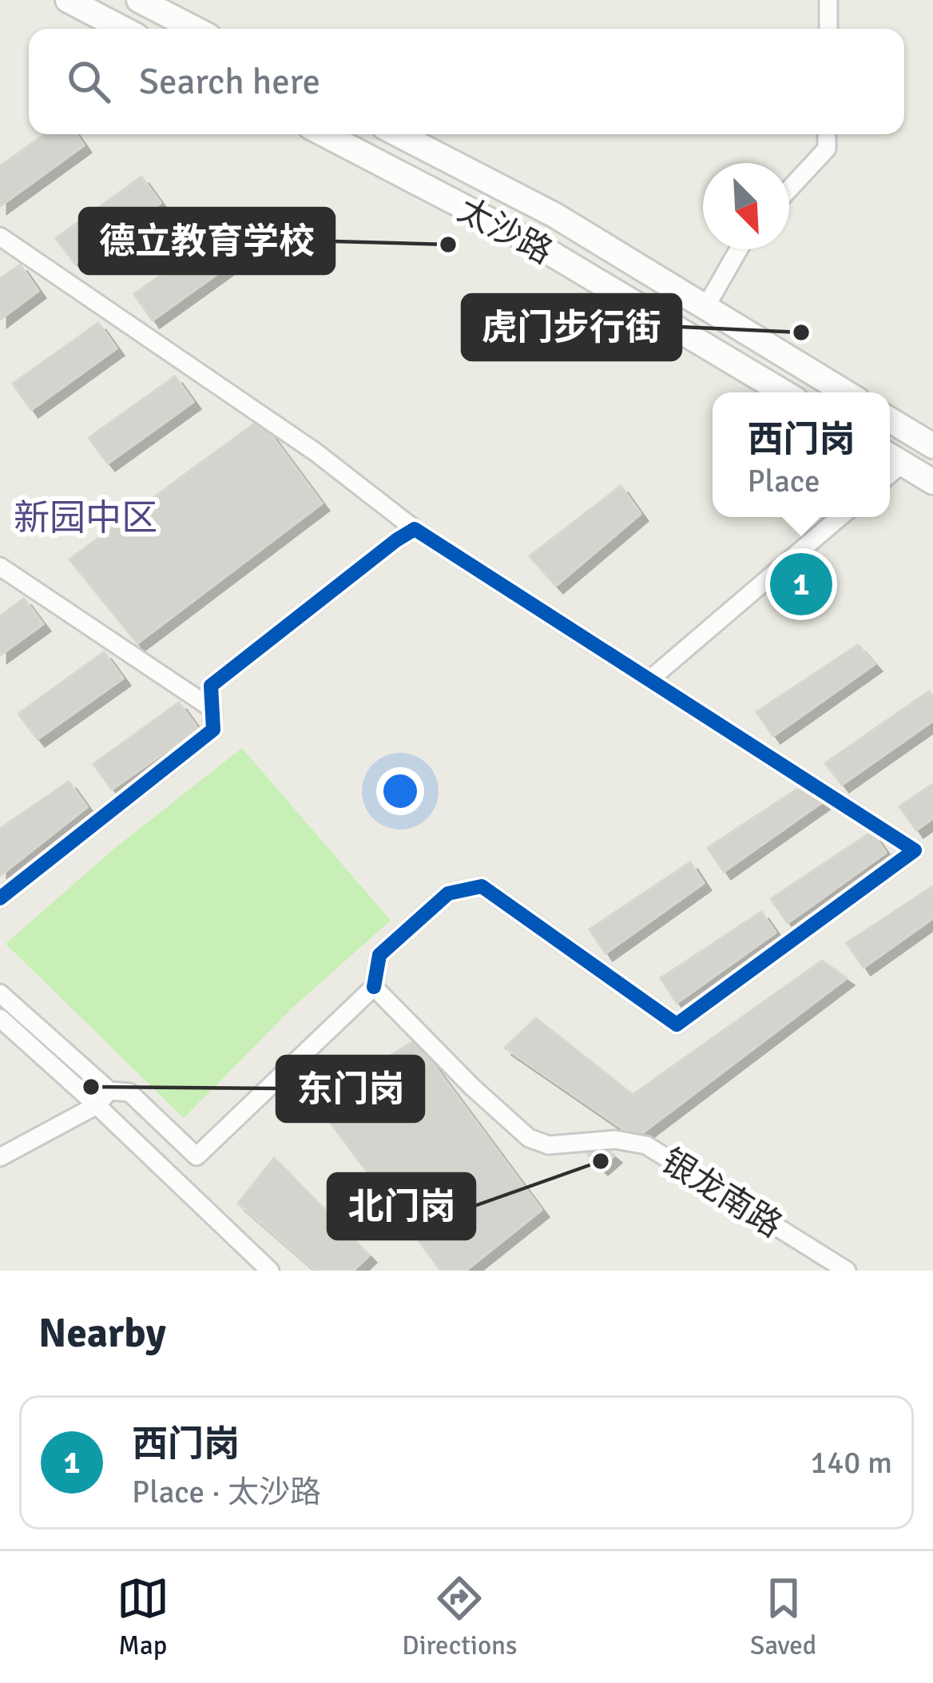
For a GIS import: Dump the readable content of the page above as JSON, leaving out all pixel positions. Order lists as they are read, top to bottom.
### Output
{
  "streets": {
    "main road": ["太沙路"],
    "street": ["银龙南路"]
  },
  "districts": ["新园中区"],
  "places": [
    "德立教育学校",
    "虎门步行街",
    "东门岗",
    "北门岗"
  ],
  "north": "bottom right",
  "page": {
    "search": "Search here",
    "popup": ["西门岗", "Place"],
    "pins": "1",
    "heading": "Nearby",
    "list": [
      {
        "mark": "1",
        "name": "西门岗",
        "note": "Place · 太沙路",
        "value": "140 m"
      }
    ],
    "nav": ["Map", "Directions", "Saved"]
  }
}
